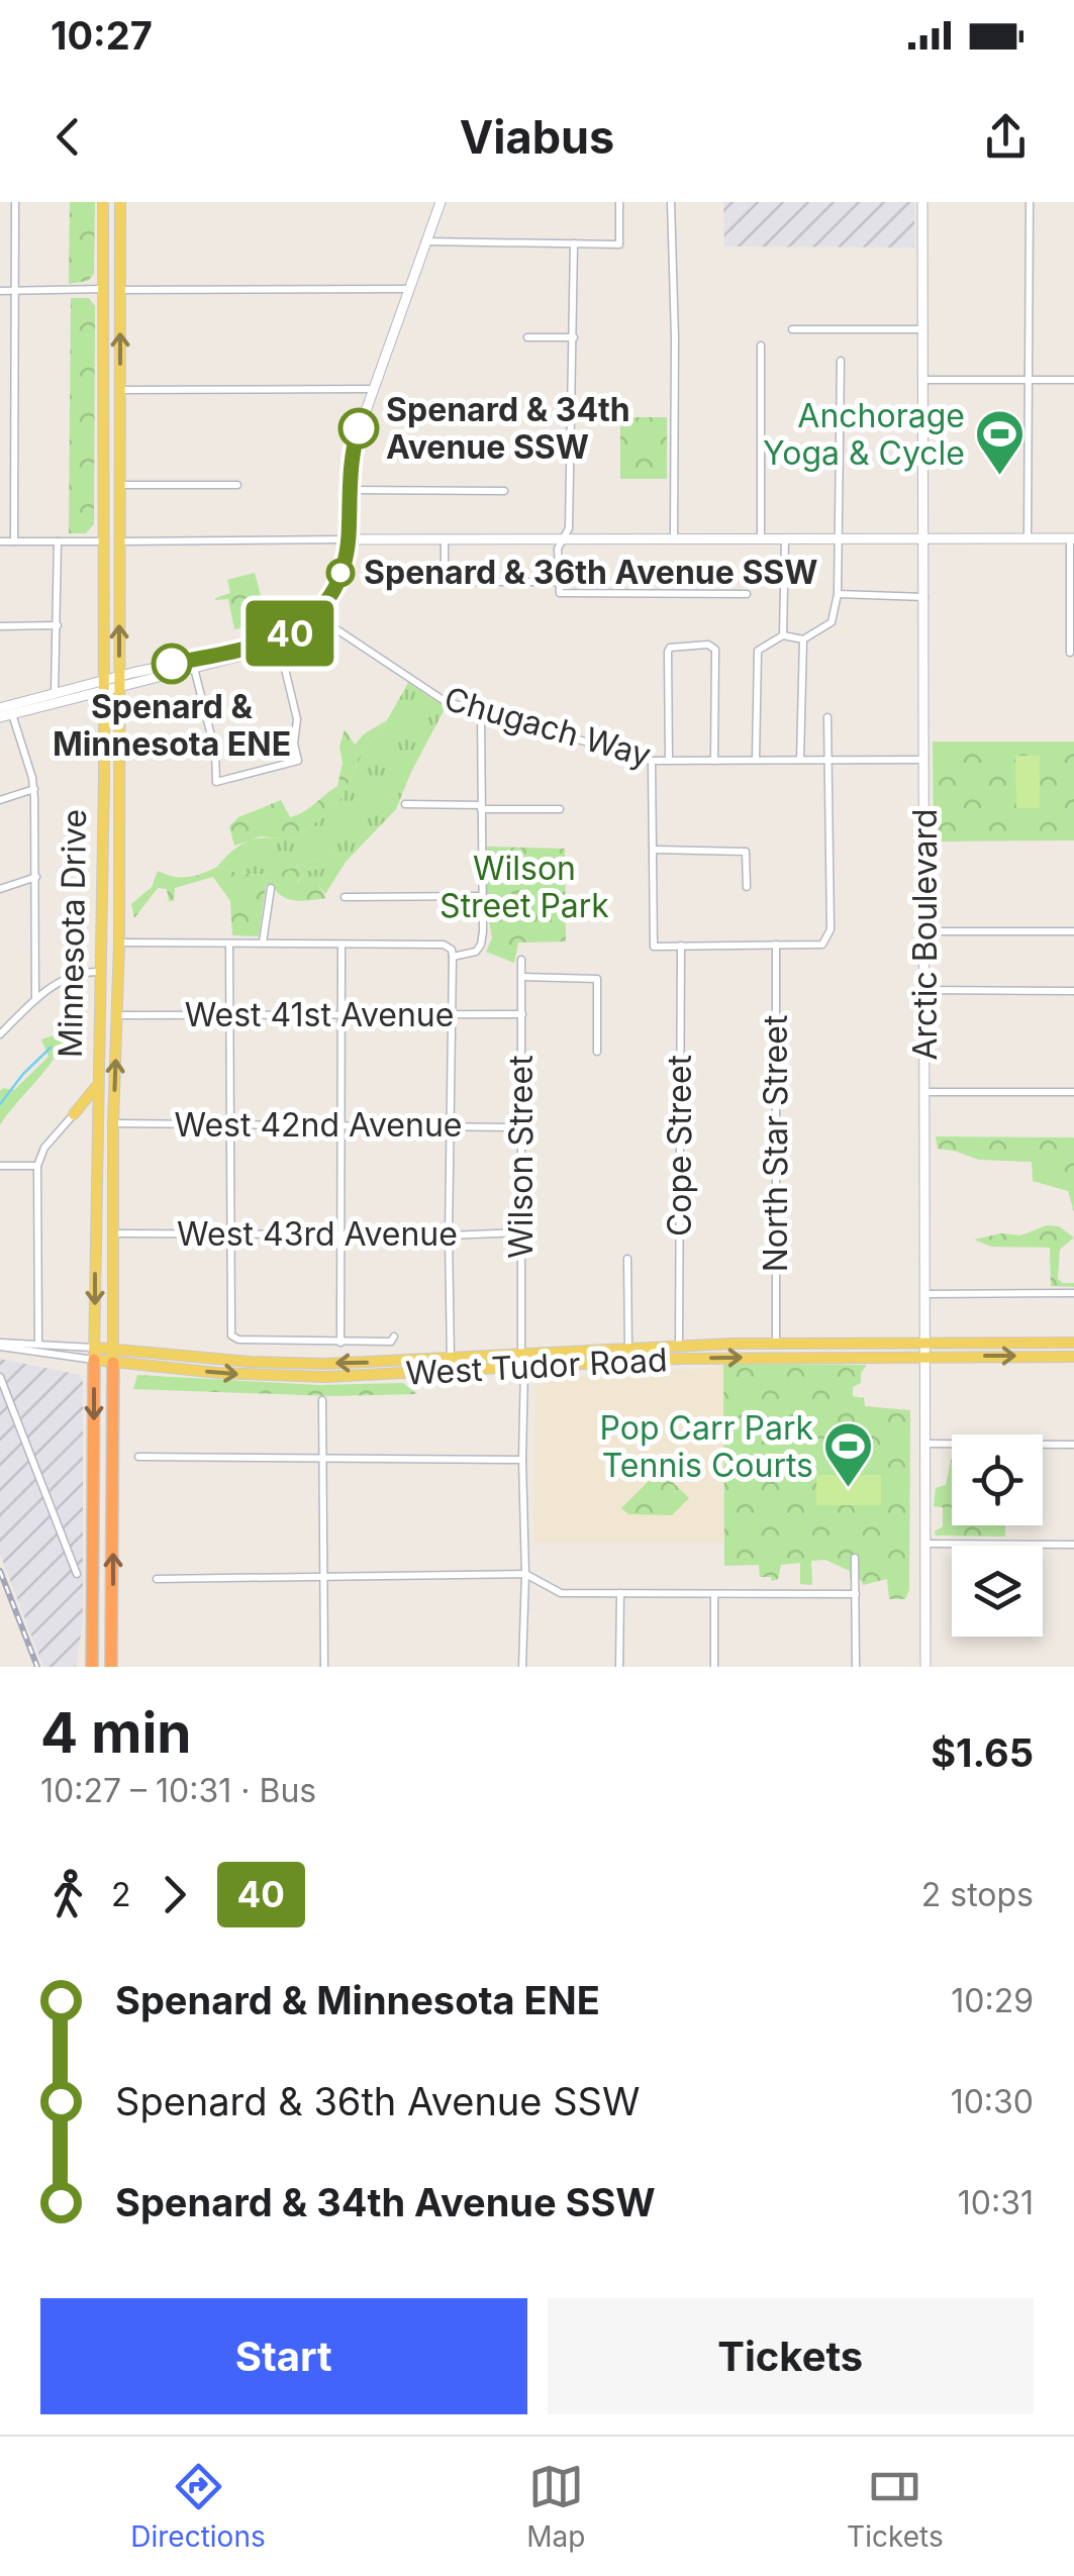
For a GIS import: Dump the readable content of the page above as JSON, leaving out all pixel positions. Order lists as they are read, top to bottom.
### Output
{
  "streets": {
    "highway": ["Minnesota Drive"],
    "main road": ["Arctic Boulevard", "West Tudor Road"],
    "street": [
      "Chugach Way",
      "West 41st Avenue",
      "West 42nd Avenue",
      "North Star Street",
      "Cope Street",
      "Wilson Street",
      "West 43rd Avenue"
    ]
  },
  "crossings": [
    ["Chugach Way", "Arctic Boulevard"],
    ["Minnesota Drive", "West 41st Avenue"],
    ["Minnesota Drive", "West 42nd Avenue"],
    ["Minnesota Drive", "West 43rd Avenue"],
    ["Minnesota Drive", "West Tudor Road"],
    ["Arctic Boulevard", "West Tudor Road"],
    ["West 41st Avenue", "Wilson Street"],
    ["West 42nd Avenue", "Wilson Street"],
    ["North Star Street", "West Tudor Road"],
    ["Cope Street", "West Tudor Road"],
    ["Wilson Street", "West 43rd Avenue"],
    ["Wilson Street", "West Tudor Road"]
  ],
  "parks": ["Wilson Street Park"],
  "places": {
    "other": ["Spenard & 34th Avenue SSW", "Spenard & 36th Avenue SSW", "Spenard & Minnesota ENE"],
    "sports": ["Anchorage Yoga & Cycle", "Pop Carr Park Tennis Courts"]
  },
  "lines": ["bus line 40"],
  "page": {
    "status": "10:27",
    "header": "Viabus",
    "on_map": "40",
    "heading": ["4 min", "10:27 – 10:31 · Bus", "$1.65"],
    "legs": ["2", "40", "2 stops"],
    "list": [
      {
        "name": "Spenard & Minnesota ENE",
        "value": "10:29"
      },
      {
        "name": "Spenard & 36th Avenue SSW",
        "value": "10:30"
      },
      {
        "name": "Spenard & 34th Avenue SSW",
        "value": "10:31"
      }
    ],
    "buttons": ["Start", "Tickets"],
    "tabs": ["Directions", "Map", "Tickets"]
  }
}
